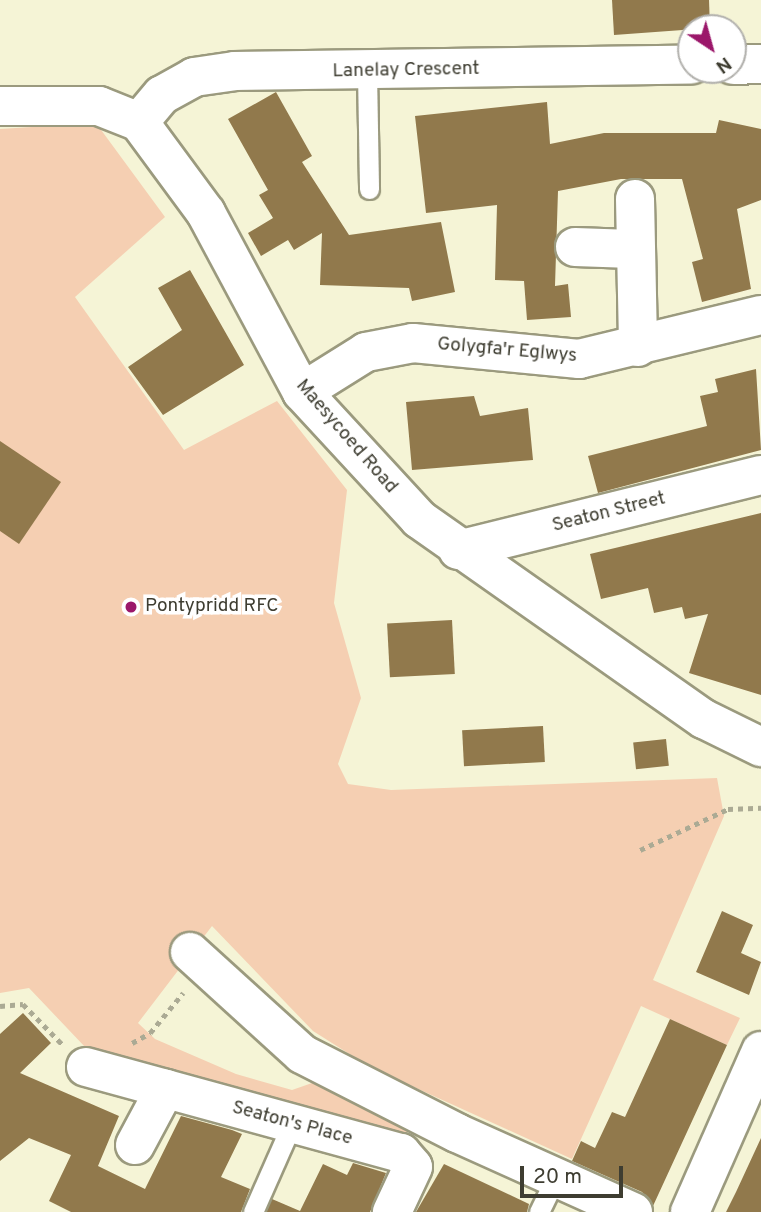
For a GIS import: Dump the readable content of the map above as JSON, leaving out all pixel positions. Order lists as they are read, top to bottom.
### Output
{
  "streets": {
    "street": [
      "Lanelay Crescent",
      "Golygfa'r Eglwys",
      "Maesycoed Road",
      "Seaton Street",
      "Seaton's Place"
    ]
  },
  "crossings": [
    ["Lanelay Crescent", "Maesycoed Road"],
    ["Golygfa'r Eglwys", "Maesycoed Road"],
    ["Maesycoed Road", "Seaton Street"]
  ],
  "places": ["Pontypridd RFC"],
  "scale_bar": "20 m",
  "north": "bottom right"
}
